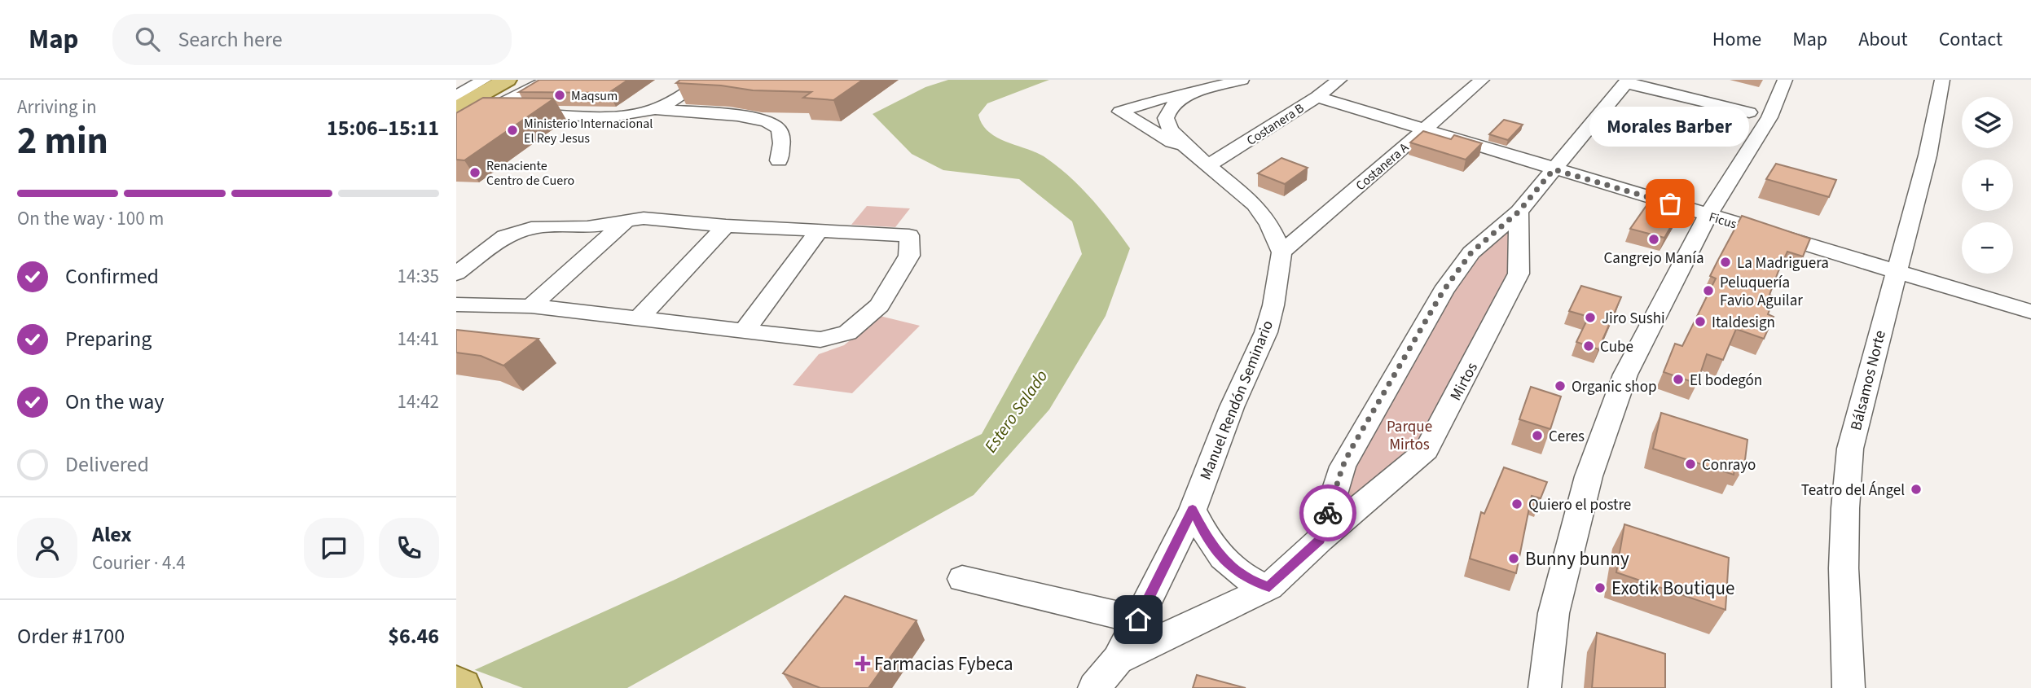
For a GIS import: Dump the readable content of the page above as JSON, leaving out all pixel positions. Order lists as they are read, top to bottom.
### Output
{
  "streets": {
    "street": [
      "Costanera B",
      "Costanera A",
      "Ficus",
      "Bálsamos Norte",
      "Mirtos",
      "Manuel Rendón Seminario"
    ]
  },
  "crossings": [
    ["Costanera B", "Ficus"],
    ["Costanera A", "Ficus"],
    ["Costanera A", "Manuel Rendón Seminario"],
    ["Ficus", "Bálsamos Norte"],
    ["Ficus", "Mirtos"],
    ["Mirtos", "Manuel Rendón Seminario"]
  ],
  "water": ["Estero Salado"],
  "parks": ["Parque Mirtos"],
  "places": {
    "other": [
      "Maqsum",
      "Ministerio Internacional El Rey Jesus",
      "Renaciente Centro de Cuero",
      "Morales Barber",
      "Cangrejo Manía",
      "La Madriguera",
      "Peluquería Favio Aguilar",
      "Jiro Sushi",
      "Italdesign",
      "Cube",
      "El bodegón",
      "Organic shop",
      "Ceres",
      "Conrayo",
      "Teatro del Ángel",
      "Quiero el postre",
      "Bunny bunny",
      "Exotik Boutique"
    ],
    "health": ["Farmacias Fybeca"]
  },
  "page": {
    "header": "Map",
    "search": "Search here",
    "nav": [
      "Home",
      "Map",
      "About",
      "Contact"
    ],
    "heading": ["2 min", "Arriving in", "15:06–15:11"],
    "panel": [
      "Alex",
      "Courier · 4.4",
      "Order #1700",
      "$6.46"
    ],
    "map_buttons": ["+", "−"],
    "bubble": "Morales Barber",
    "bar": "On the way · 100 m",
    "list": [
      ["Confirmed", "14:35"],
      ["Preparing", "14:41"],
      ["On the way", "14:42"],
      "Delivered"
    ]
  }
}
